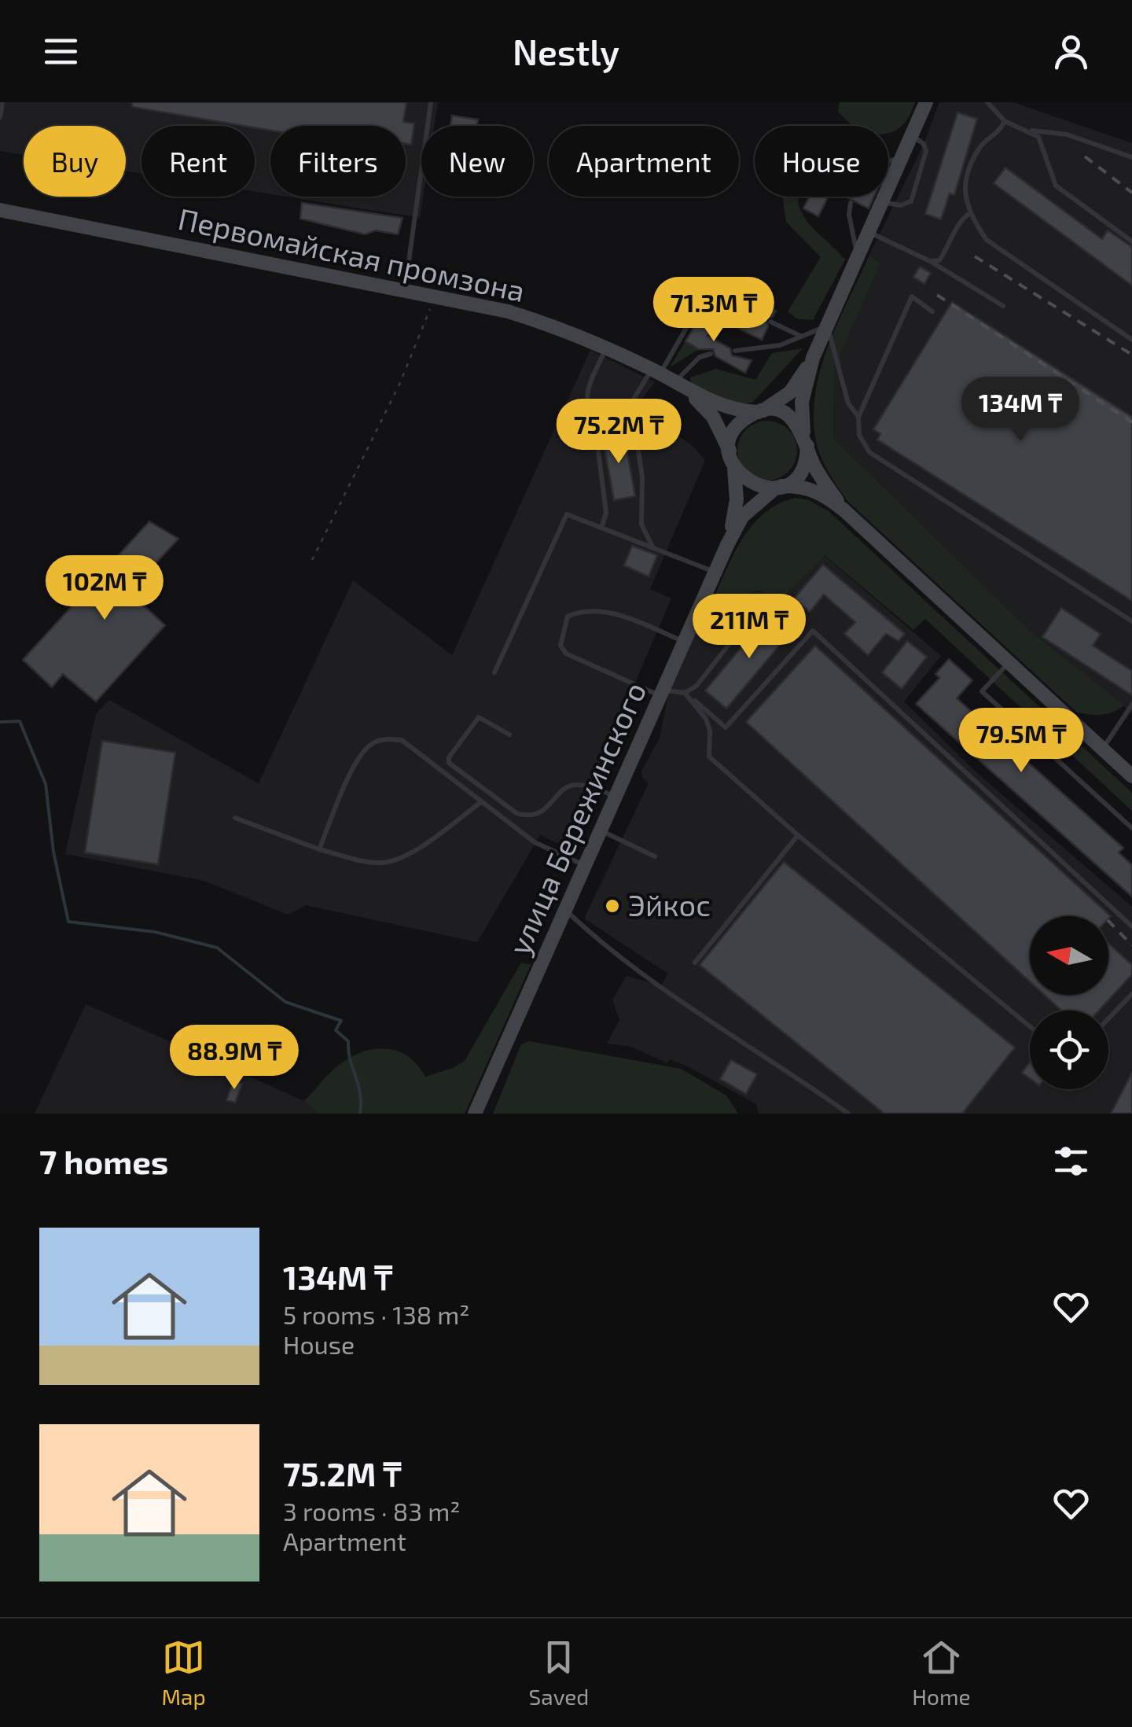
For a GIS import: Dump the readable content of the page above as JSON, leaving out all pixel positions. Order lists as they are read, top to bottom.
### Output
{
  "streets": {
    "main road": ["Первомайская промзона", "улица Бережинского"]
  },
  "places": ["Эйкос"],
  "north": "left",
  "page": {
    "header": "Nestly",
    "chip": [
      "Buy",
      "Rent",
      "Filters",
      "New",
      "Apartment",
      "House"
    ],
    "price": [
      "71.3M ₸",
      "134M ₸",
      "75.2M ₸",
      "102M ₸",
      "211M ₸",
      "79.5M ₸",
      "88.9M ₸"
    ],
    "heading": "7 homes",
    "list": [
      {
        "name": "134M ₸",
        "note": "5 rooms · 138 m² · House"
      },
      {
        "name": "75.2M ₸",
        "note": "3 rooms · 83 m² · Apartment"
      }
    ],
    "tabs": ["Map", "Saved", "Home"]
  }
}
